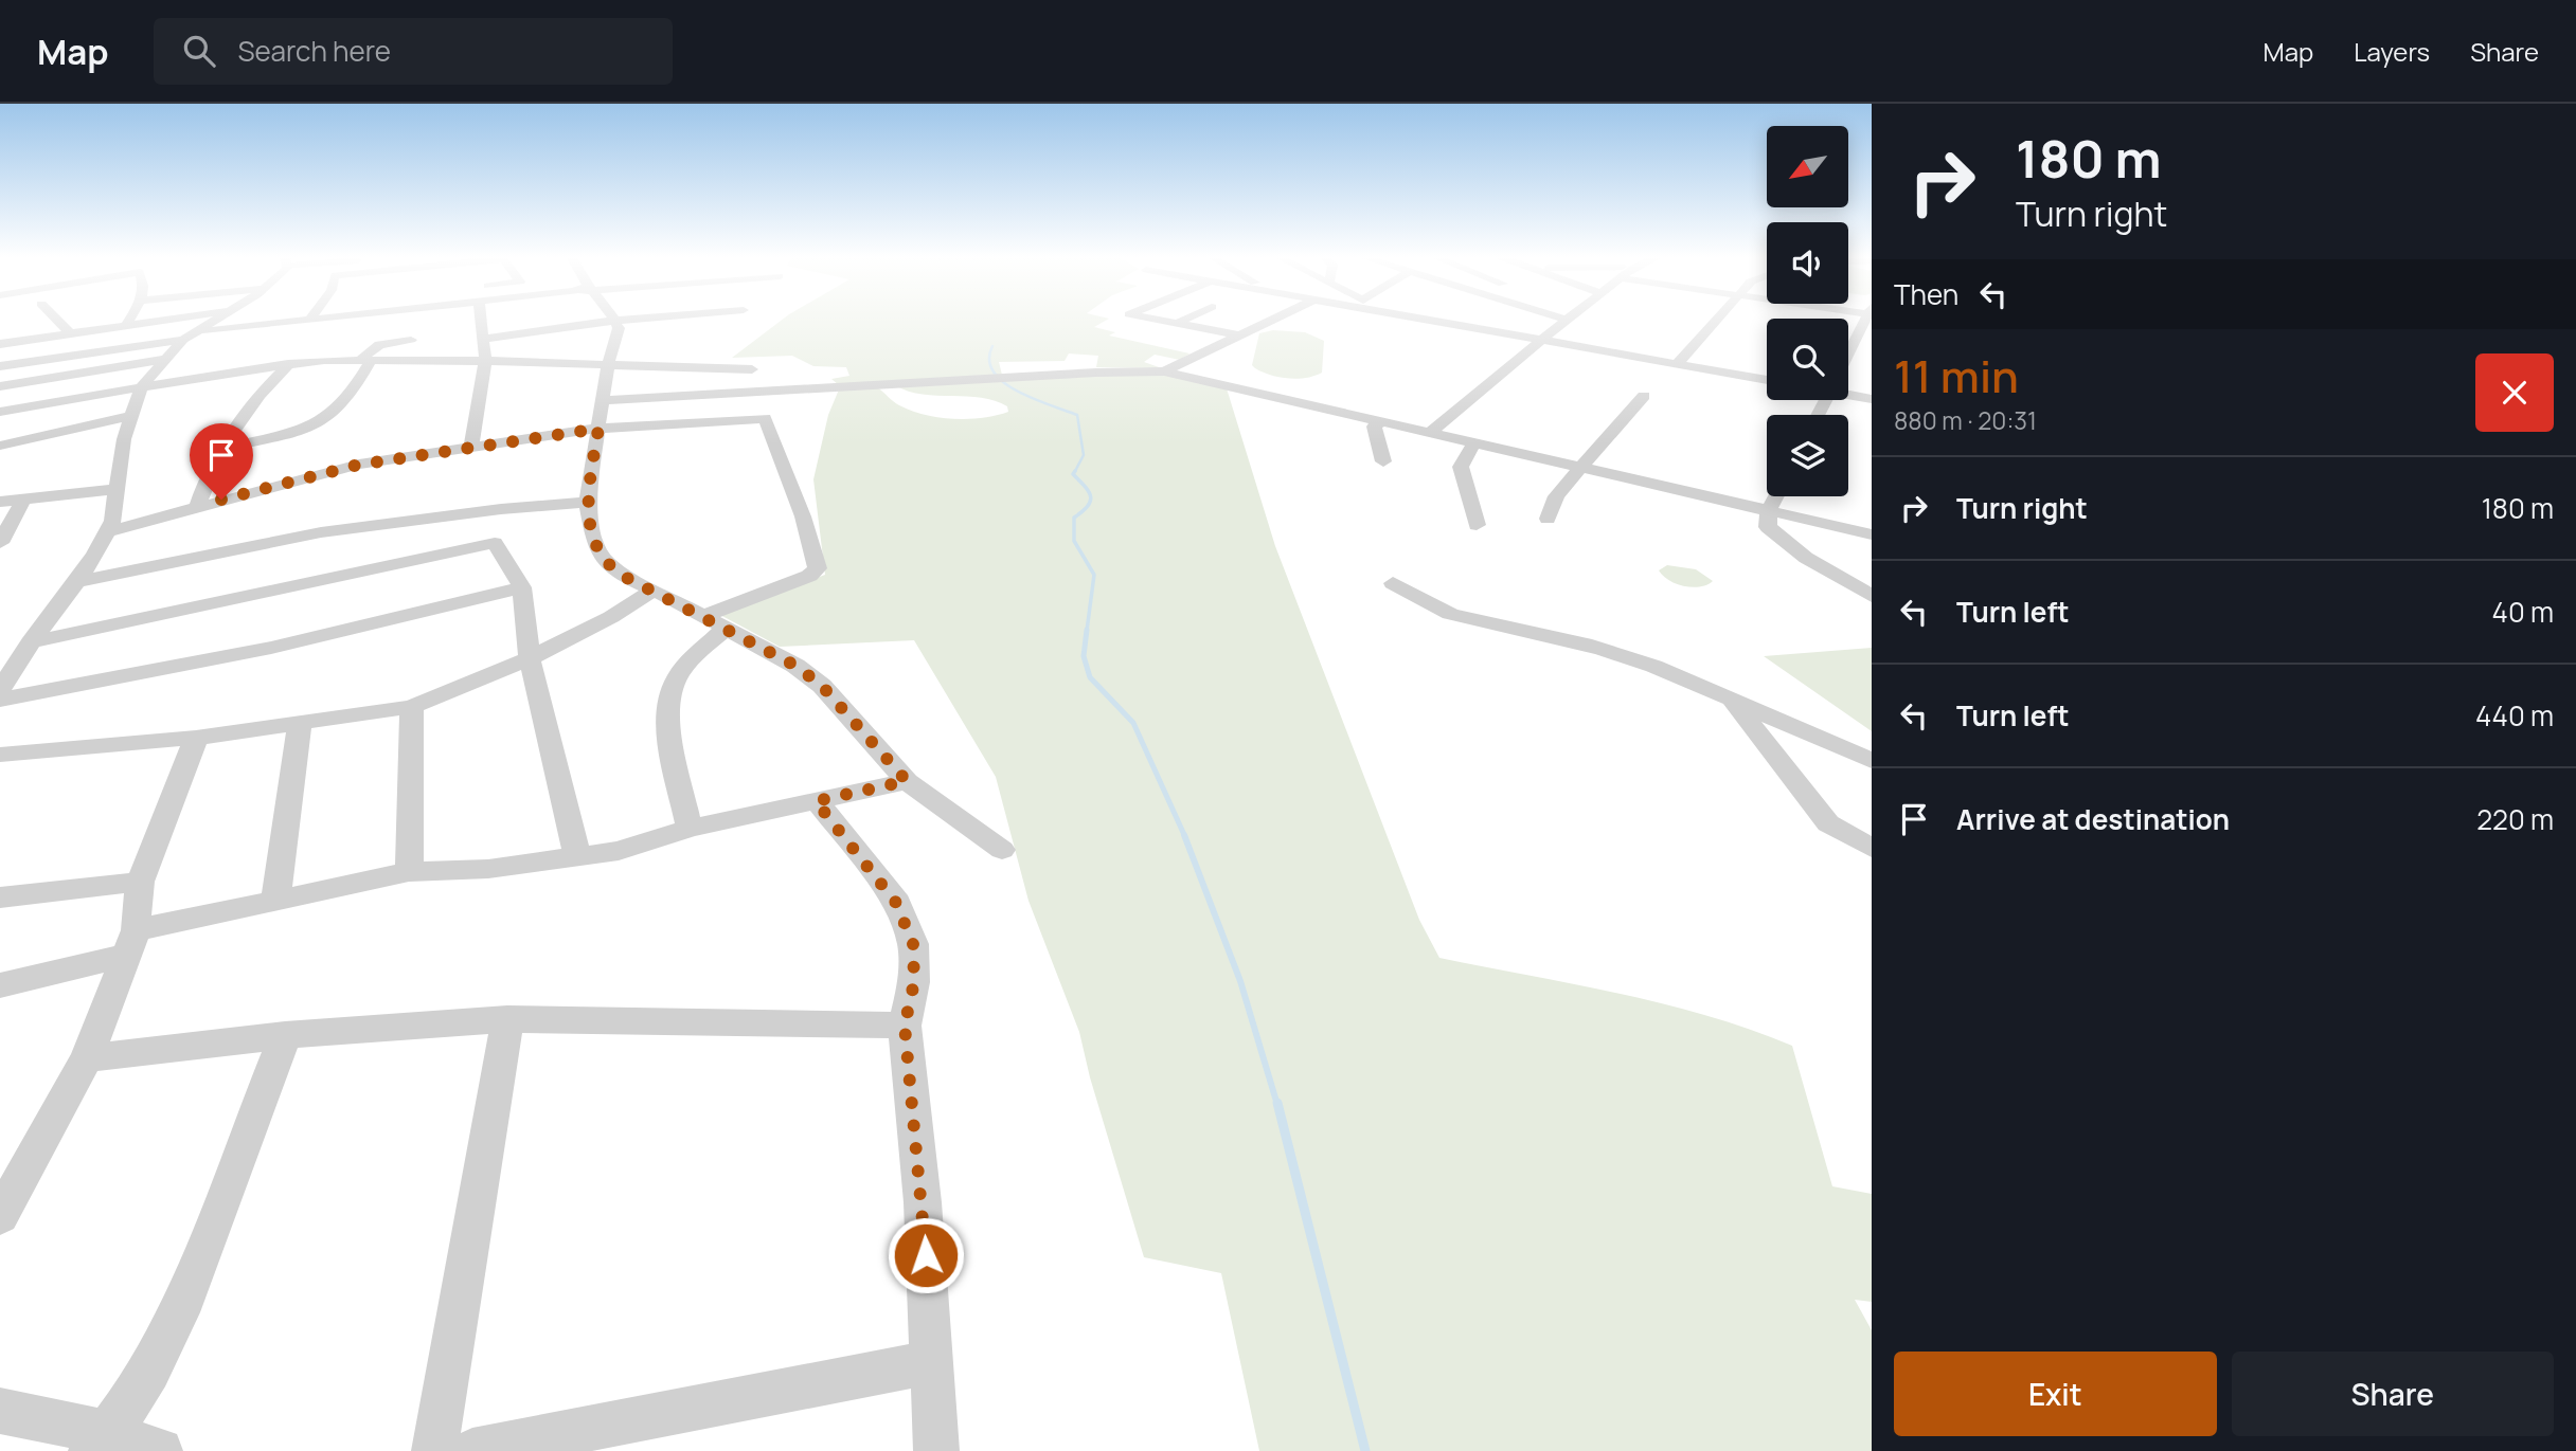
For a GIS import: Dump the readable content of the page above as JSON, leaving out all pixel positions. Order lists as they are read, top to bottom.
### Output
{
  "north": "bottom left",
  "page": {
    "header": "Map",
    "search": "Search here",
    "nav": ["Map", "Layers", "Share"],
    "turn": ["180 m", "Turn right"],
    "then": "Then",
    "heading": ["11 min", "880 m · 20:31"],
    "list": [
      {
        "name": "Turn right",
        "value": "180 m"
      },
      {
        "name": "Turn left",
        "value": "40 m"
      },
      {
        "name": "Turn left",
        "value": "440 m"
      },
      {
        "name": "Arrive at destination",
        "value": "220 m"
      }
    ],
    "buttons": ["Exit", "Share"]
  }
}
